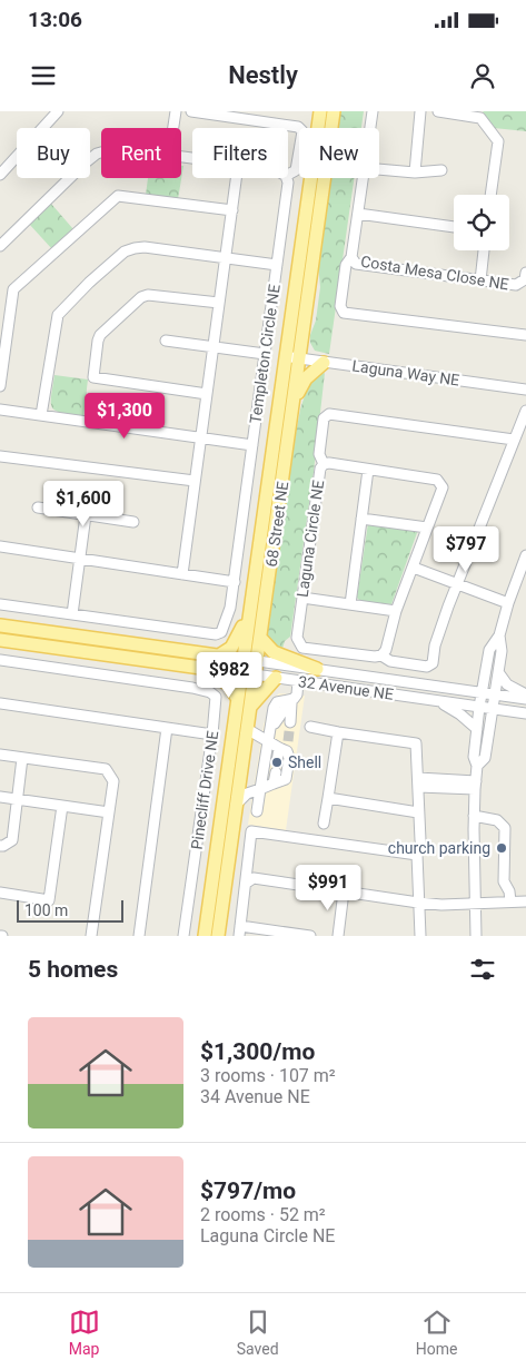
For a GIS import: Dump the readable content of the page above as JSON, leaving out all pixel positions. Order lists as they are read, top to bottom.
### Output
{
  "streets": {
    "main road": ["68 Street NE", "32 Avenue NE"],
    "street": [
      "Costa Mesa Close NE",
      "Templeton Circle NE",
      "Laguna Way NE",
      "Laguna Circle NE",
      "Pinecliff Drive NE"
    ]
  },
  "crossings": [
    ["Laguna Way NE", "68 Street NE"],
    ["68 Street NE", "32 Avenue NE"]
  ],
  "places": ["Shell", "church parking"],
  "scale_bar": "100 m",
  "page": {
    "status": "13:06",
    "header": "Nestly",
    "chip": [
      "Buy",
      "Rent",
      "Filters",
      "New"
    ],
    "price": [
      "$1,300",
      "$1,600",
      "$797",
      "$982",
      "$991"
    ],
    "scale": "100 m",
    "heading": "5 homes",
    "list": [
      {
        "name": "$1,300/mo",
        "note": "3 rooms · 107 m² · 34 Avenue NE"
      },
      {
        "name": "$797/mo",
        "note": "2 rooms · 52 m² · Laguna Circle NE"
      }
    ],
    "tabs": ["Map", "Saved", "Home"]
  }
}
